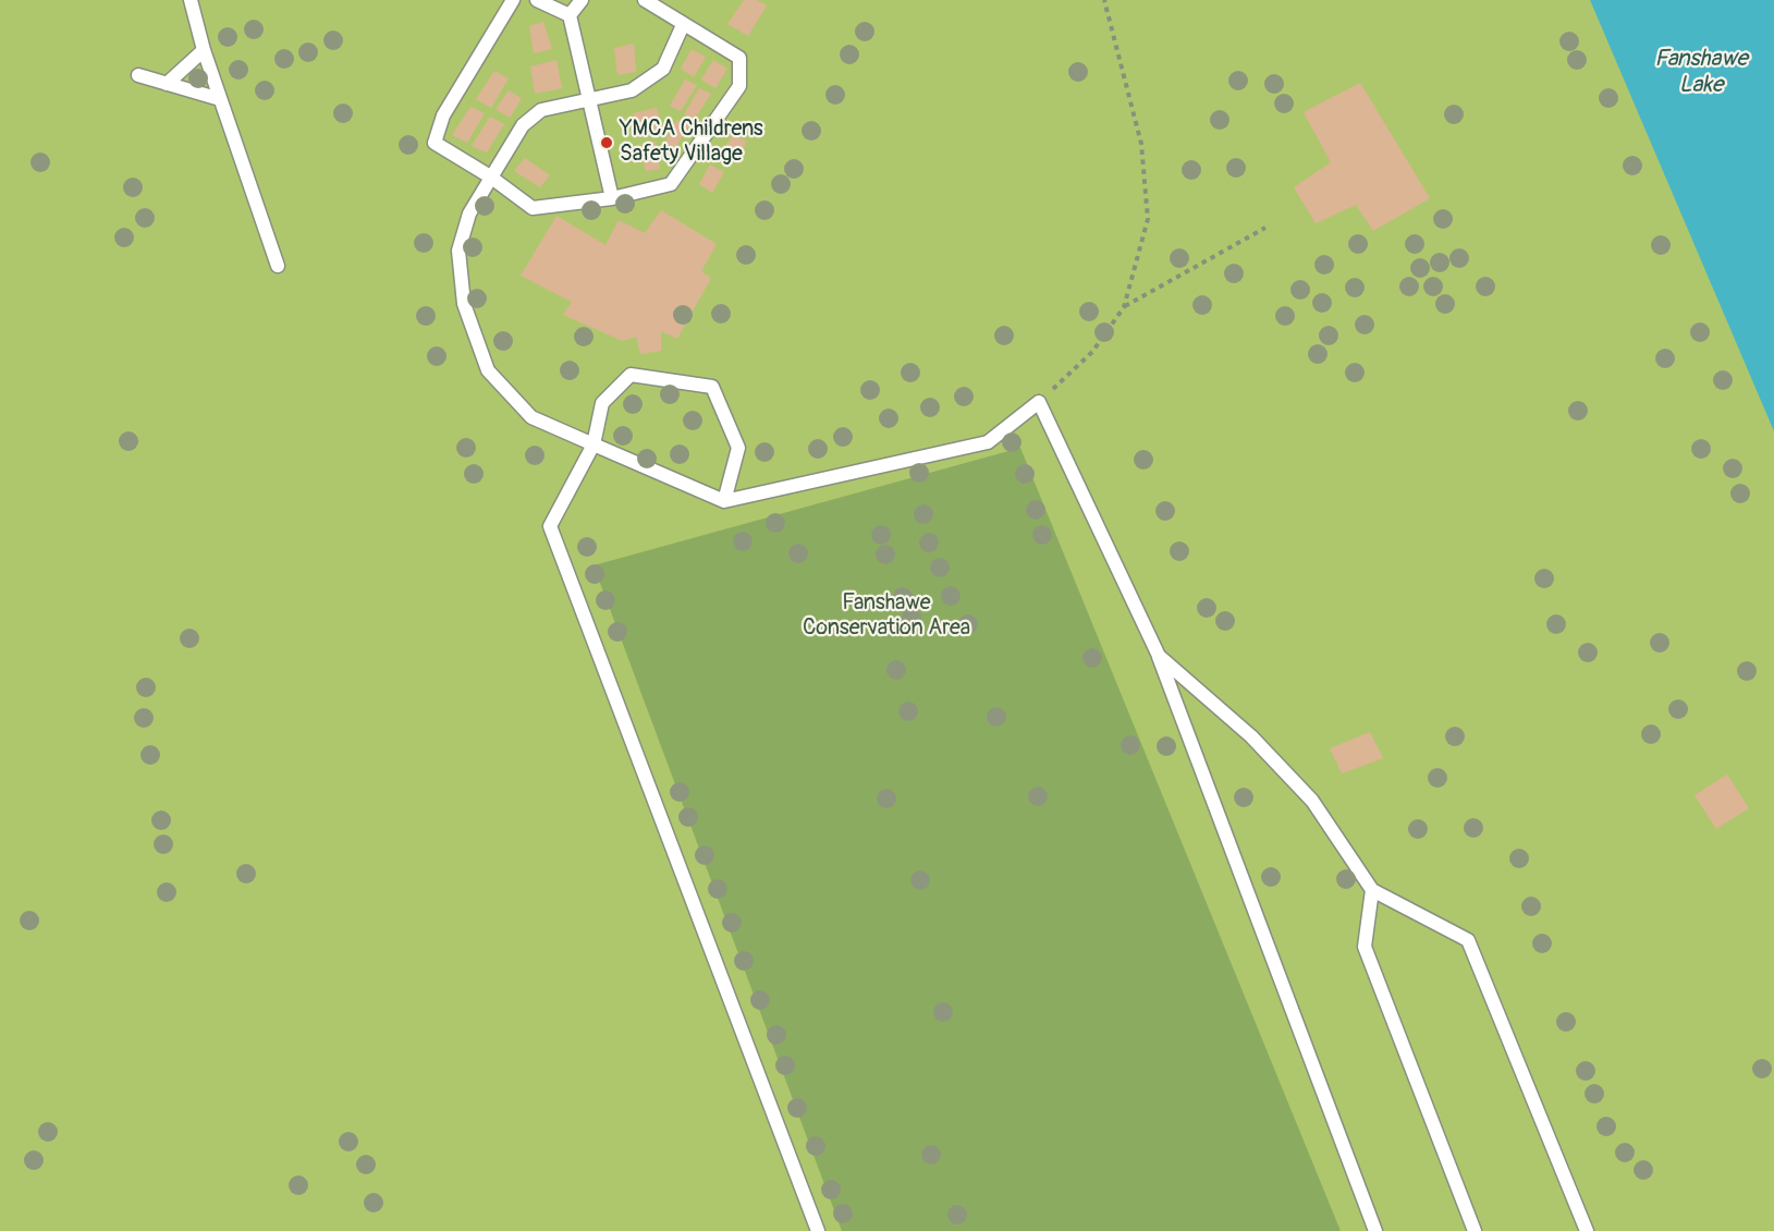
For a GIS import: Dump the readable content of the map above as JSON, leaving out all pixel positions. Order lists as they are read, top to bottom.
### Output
{
  "water": ["Fanshawe Lake"],
  "parks": ["Fanshawe Conservation Area"],
  "places": ["YMCA Childrens Safety Village"]
}
